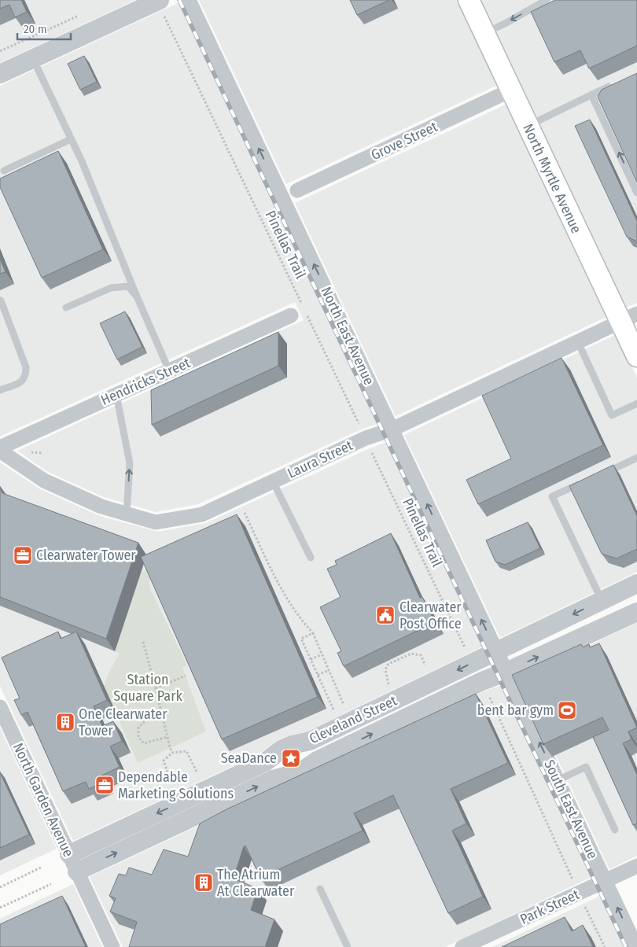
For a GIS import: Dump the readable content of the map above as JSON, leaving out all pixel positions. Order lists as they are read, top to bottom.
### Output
{
  "streets": {
    "main road": ["North Myrtle Avenue"],
    "street": [
      "Grove Street",
      "North East Avenue",
      "Hendricks Street",
      "Laura Street",
      "Cleveland Street",
      "North Garden Avenue",
      "South East Avenue",
      "Park Street"
    ],
    "path": ["Pinellas Trail"]
  },
  "crossings": [
    ["Grove Street", "North Myrtle Avenue"],
    ["North Myrtle Avenue", "Laura Street"],
    ["Pinellas Trail", "Hendricks Street"],
    ["Pinellas Trail", "Laura Street"],
    ["North East Avenue", "Laura Street"],
    ["North East Avenue", "Cleveland Street"],
    ["North East Avenue", "South East Avenue"],
    ["Cleveland Street", "North Garden Avenue"],
    ["Cleveland Street", "South East Avenue"],
    ["South East Avenue", "Park Street"]
  ],
  "one_way": ["North East Avenue", "South East Avenue"],
  "parks": ["Station Square Park"],
  "places": {
    "office": ["Clearwater Tower", "Dependable Marketing Solutions"],
    "public building": ["Clearwater Post Office"],
    "sports": ["bent bar gym"],
    "building": ["One Clearwater Tower", "The Atrium At Clearwater"],
    "place": ["SeaDance"]
  },
  "scale_bar": "20 m"
}
